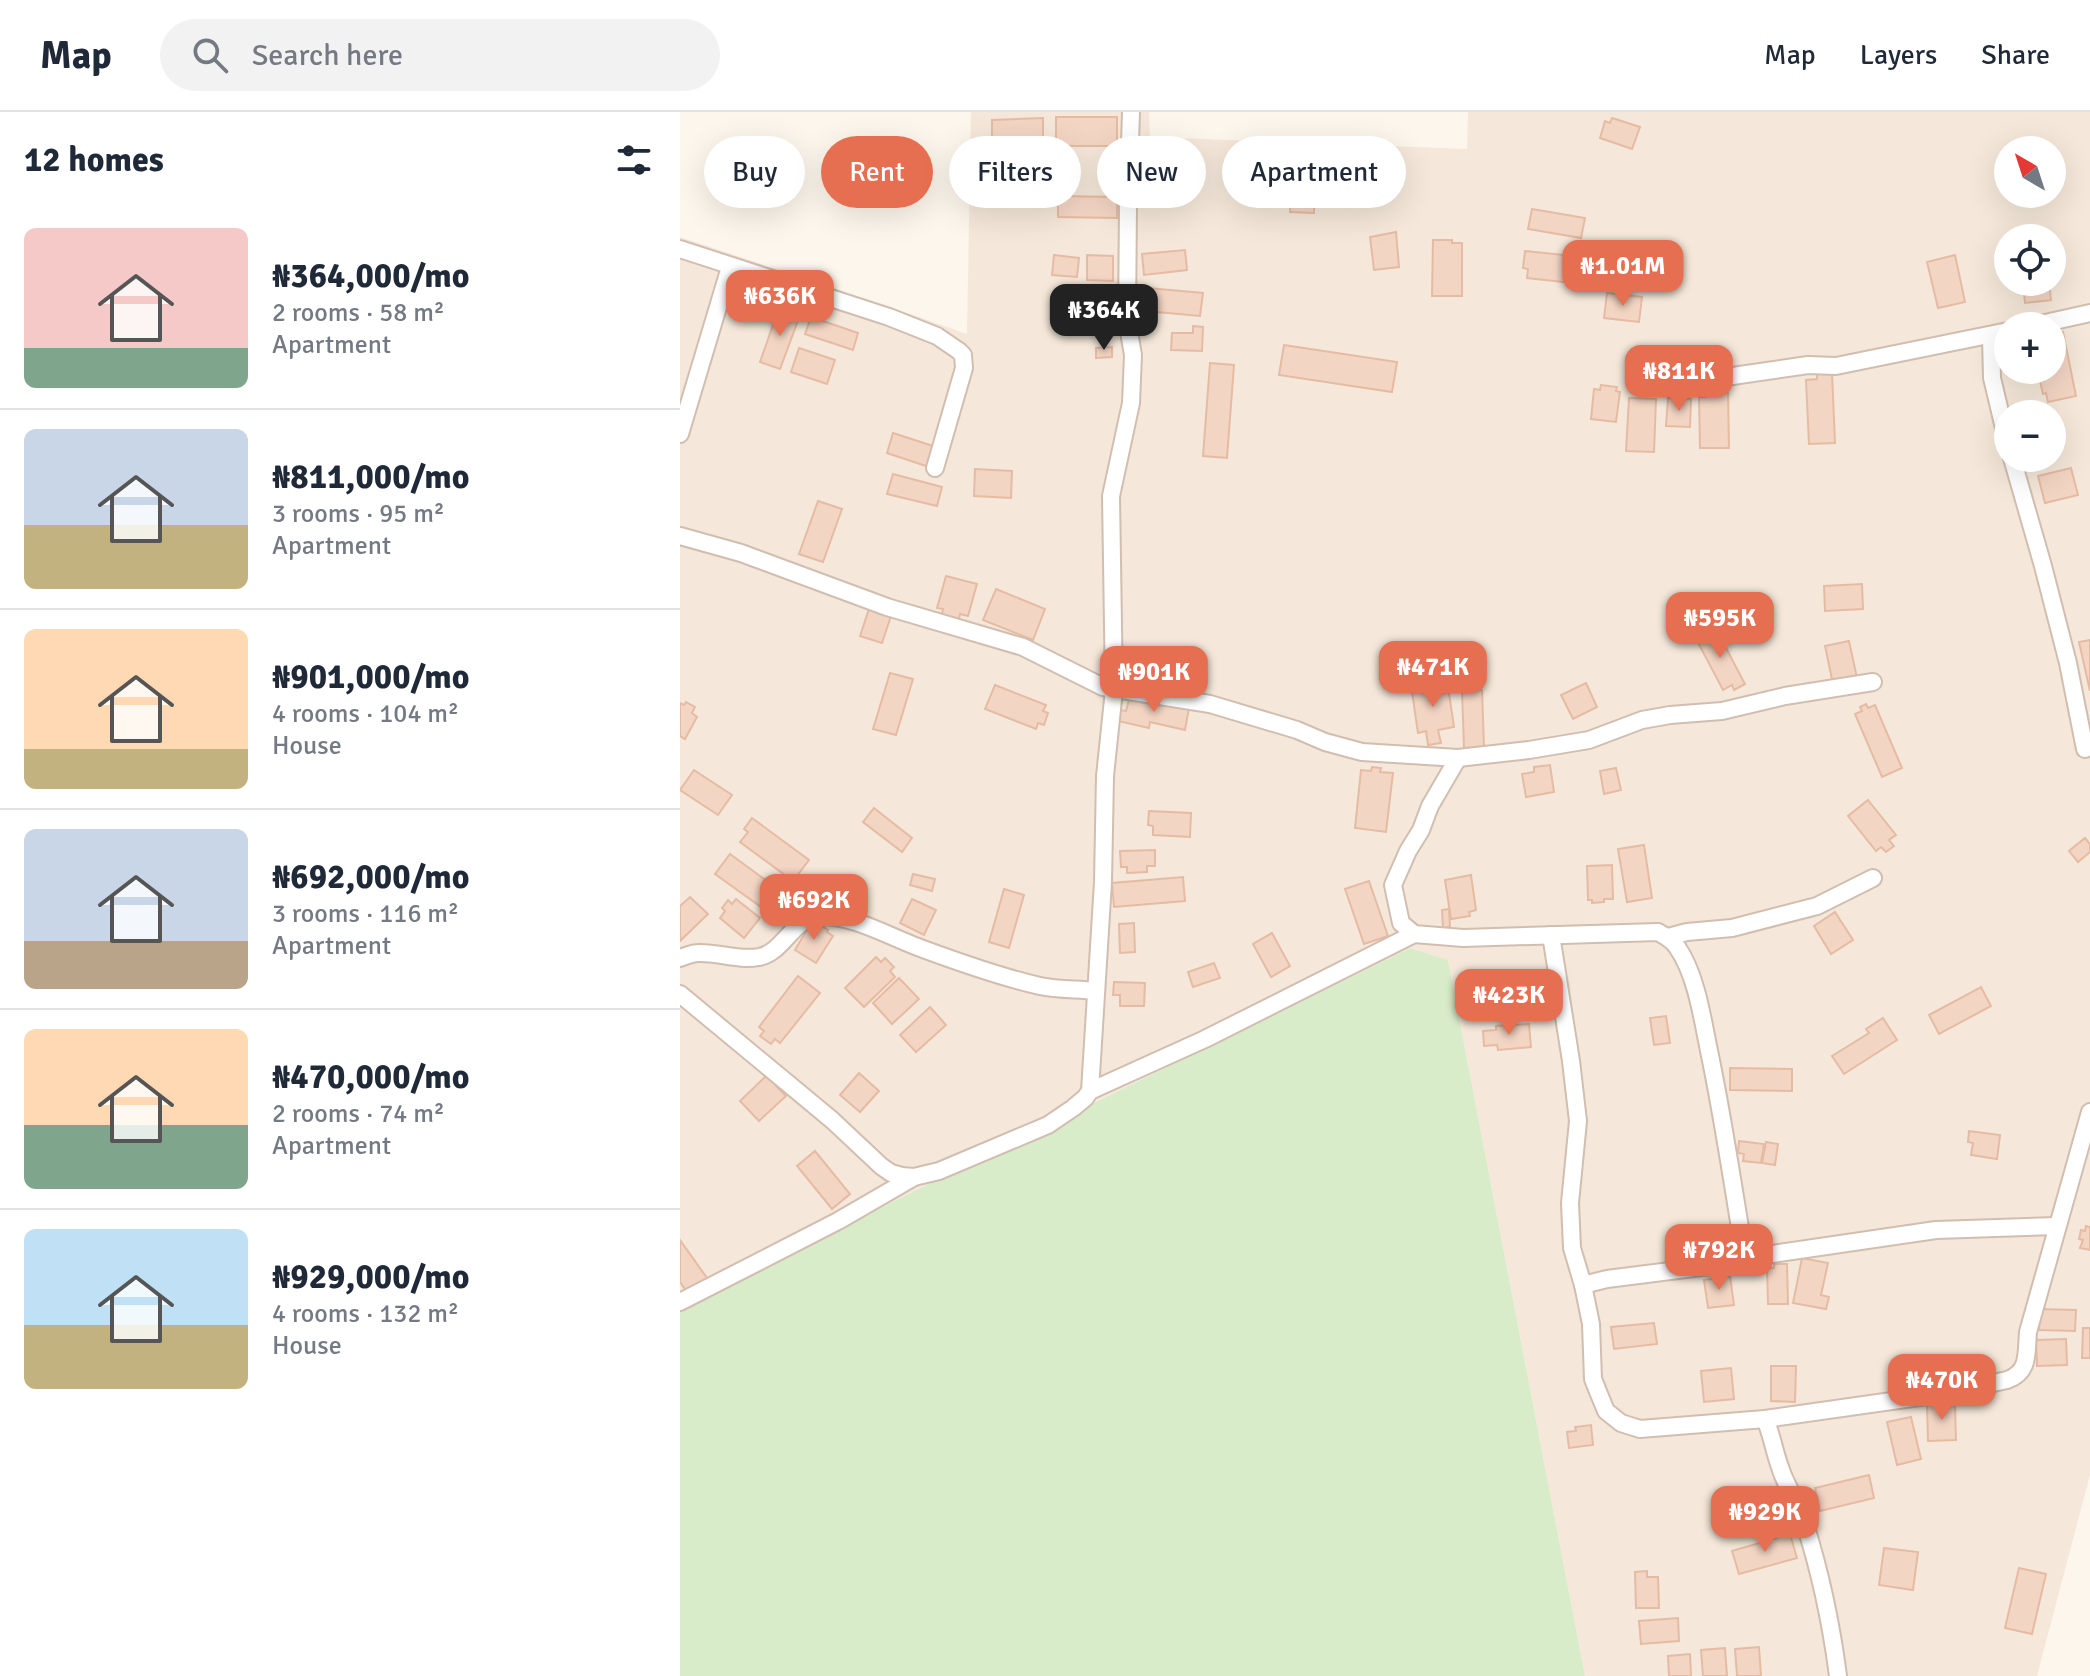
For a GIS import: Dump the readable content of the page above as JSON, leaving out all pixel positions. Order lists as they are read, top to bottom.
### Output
{
  "north": "top left",
  "page": {
    "header": "Map",
    "search": "Search here",
    "nav": ["Map", "Layers", "Share"],
    "heading": "12 homes",
    "map_buttons": ["+", "−"],
    "chip": [
      "Buy",
      "Rent",
      "Filters",
      "New",
      "Apartment"
    ],
    "list": [
      {
        "name": "₦364,000/mo",
        "note": "2 rooms · 58 m² · Apartment"
      },
      {
        "name": "₦811,000/mo",
        "note": "3 rooms · 95 m² · Apartment"
      },
      {
        "name": "₦901,000/mo",
        "note": "4 rooms · 104 m² · House"
      },
      {
        "name": "₦692,000/mo",
        "note": "3 rooms · 116 m² · Apartment"
      },
      {
        "name": "₦470,000/mo",
        "note": "2 rooms · 74 m² · Apartment"
      },
      {
        "name": "₦929,000/mo",
        "note": "4 rooms · 132 m² · House"
      }
    ],
    "price": [
      "₦1.01M",
      "₦636K",
      "₦364K",
      "₦811K",
      "₦595K",
      "₦471K",
      "₦901K",
      "₦692K",
      "₦423K",
      "₦792K",
      "₦470K",
      "₦929K"
    ]
  }
}
